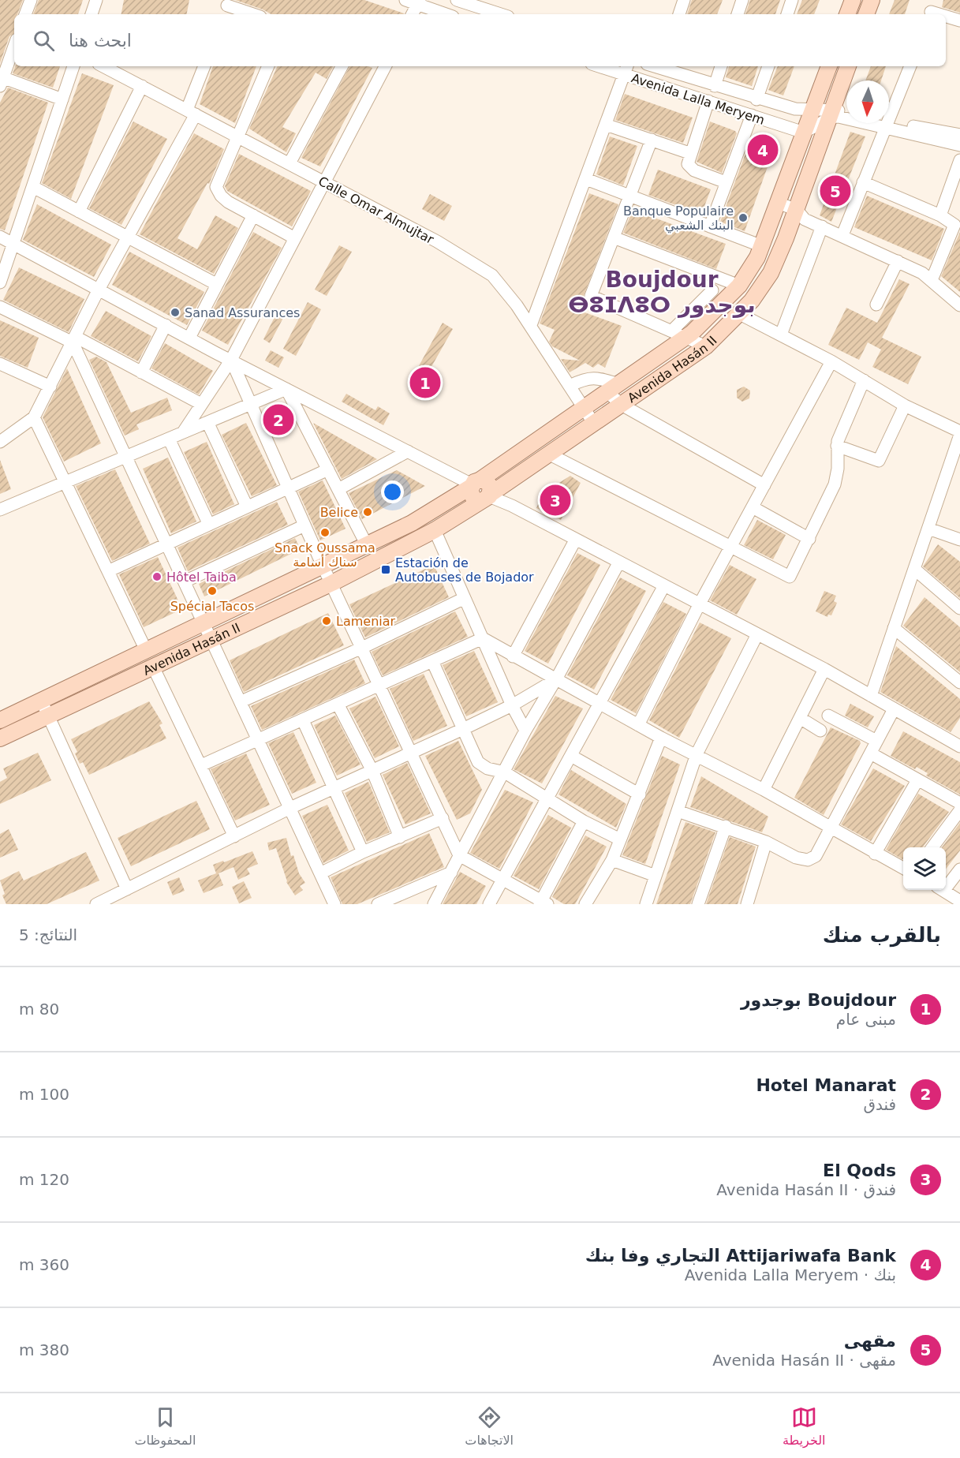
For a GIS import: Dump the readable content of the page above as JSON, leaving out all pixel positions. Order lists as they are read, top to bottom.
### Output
{
  "streets": {
    "main road": ["Avenida Hasán II"],
    "street": ["Avenida Lalla Meryem", "Calle Omar Almujtar"]
  },
  "crossings": [
    ["Avenida Lalla Meryem", "Avenida Hasán II"],
    ["Calle Omar Almujtar", "Avenida Hasán II"]
  ],
  "districts": ["Boujdour ⴱⵓⵊⴷⵓⵔ بوجدور"],
  "places": {
    "other": [
      "Banque Populaire البنك الشعبي",
      "Sanad Assurances",
      "Belice",
      "Snack Oussama سناك أسامة",
      "Hôtel Taiba",
      "Spécial Tacos",
      "Lameniar"
    ],
    "transit": ["Estación de Autobuses de Bojador"]
  },
  "north": "bottom",
  "page": {
    "search": "ابحث هنا",
    "pins": [
      "4",
      "5",
      "1",
      "2",
      "3"
    ],
    "heading": ["بالقرب منك", "النتائج: 5"],
    "list": [
      {
        "mark": "1",
        "name": "Boujdour بوجدور",
        "note": "مبنى عام",
        "value": "80 m"
      },
      {
        "mark": "2",
        "name": "Hotel Manarat",
        "note": "فندق",
        "value": "100 m"
      },
      {
        "mark": "3",
        "name": "El Qods",
        "note": "فندق · Avenida Hasán II",
        "value": "120 m"
      },
      {
        "mark": "4",
        "name": "Attijariwafa Bank التجاري وفا بنك",
        "note": "بنك · Avenida Lalla Meryem",
        "value": "360 m"
      },
      {
        "mark": "5",
        "name": "مقهى",
        "note": "مقهى · Avenida Hasán II",
        "value": "380 m"
      }
    ],
    "nav": ["الخريطة", "الاتجاهات", "المحفوظات"]
  }
}
